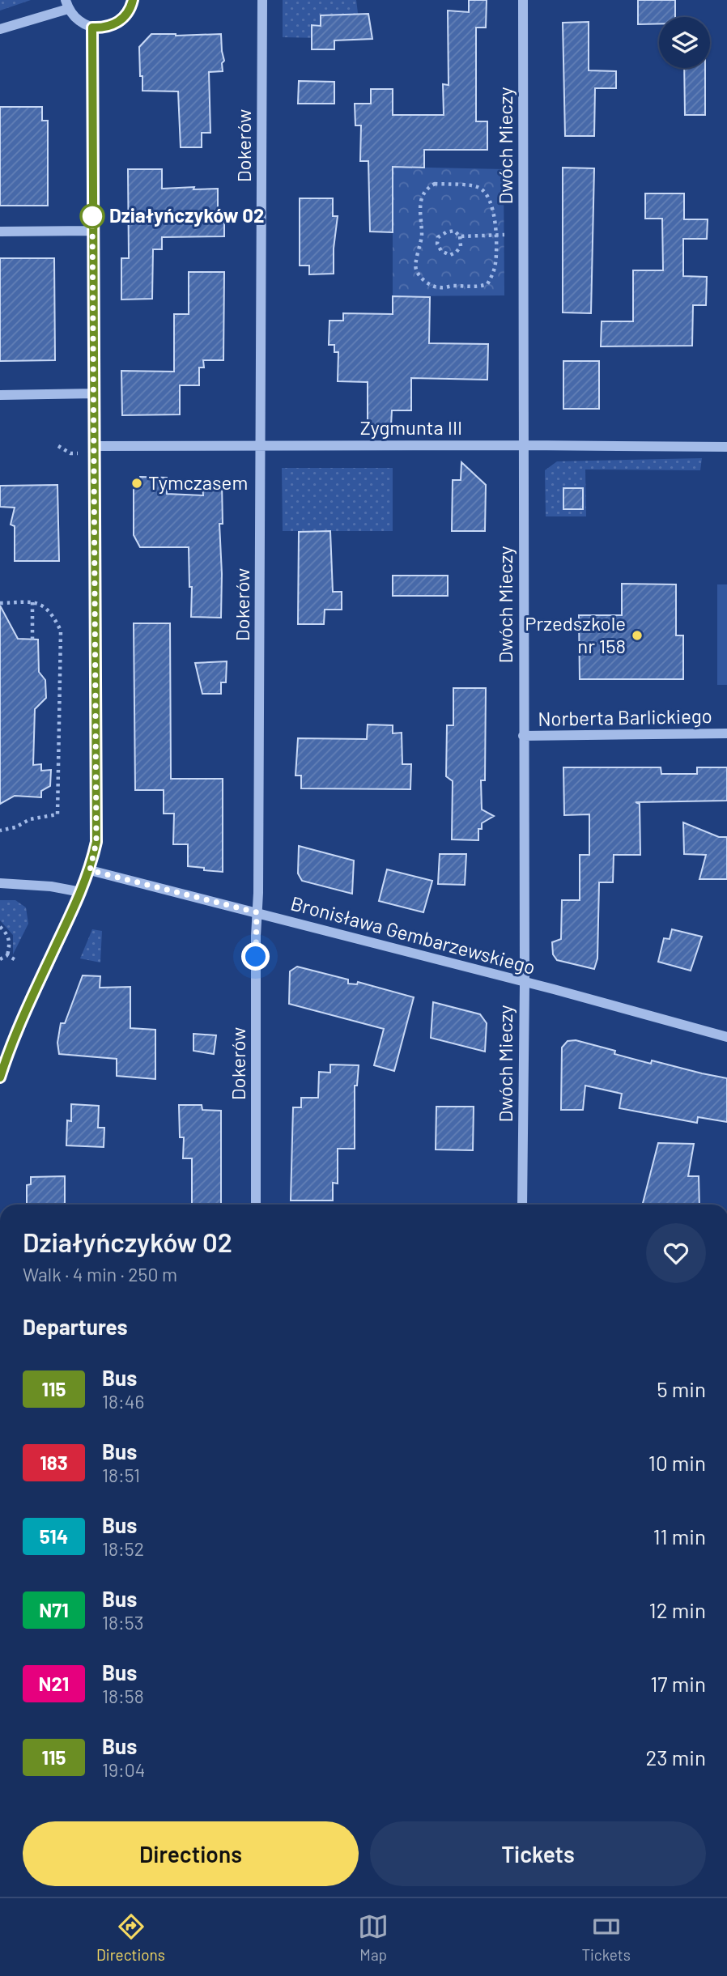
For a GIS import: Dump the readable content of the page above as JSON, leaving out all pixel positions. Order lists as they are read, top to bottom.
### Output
{
  "streets": {
    "street": [
      "Dokerów",
      "Dwóch Mieczy",
      "Zygmunta III",
      "Norberta Barlickiego",
      "Bronisława Gembarzewskiego"
    ]
  },
  "crossings": [
    ["Dokerów", "Zygmunta III"],
    ["Dokerów", "Bronisława Gembarzewskiego"],
    ["Dwóch Mieczy", "Zygmunta III"],
    ["Dwóch Mieczy", "Norberta Barlickiego"],
    ["Dwóch Mieczy", "Bronisława Gembarzewskiego"]
  ],
  "places": ["Działyńczyków 02", "Tymczasem", "Przedszkole nr 158"],
  "lines": ["bus line 115"],
  "page": {
    "heading": [
      ["Działyńczyków 02", "Walk · 4 min · 250 m"],
      "Departures"
    ],
    "list": [
      {
        "mark": "115",
        "name": "Bus",
        "note": "18:46",
        "value": "5 min"
      },
      {
        "mark": "183",
        "name": "Bus",
        "note": "18:51",
        "value": "10 min"
      },
      {
        "mark": "514",
        "name": "Bus",
        "note": "18:52",
        "value": "11 min"
      },
      {
        "mark": "N71",
        "name": "Bus",
        "note": "18:53",
        "value": "12 min"
      },
      {
        "mark": "N21",
        "name": "Bus",
        "note": "18:58",
        "value": "17 min"
      },
      {
        "mark": "115",
        "name": "Bus",
        "note": "19:04",
        "value": "23 min"
      }
    ],
    "buttons": ["Directions", "Tickets"],
    "tabs": ["Directions", "Map", "Tickets"]
  }
}
